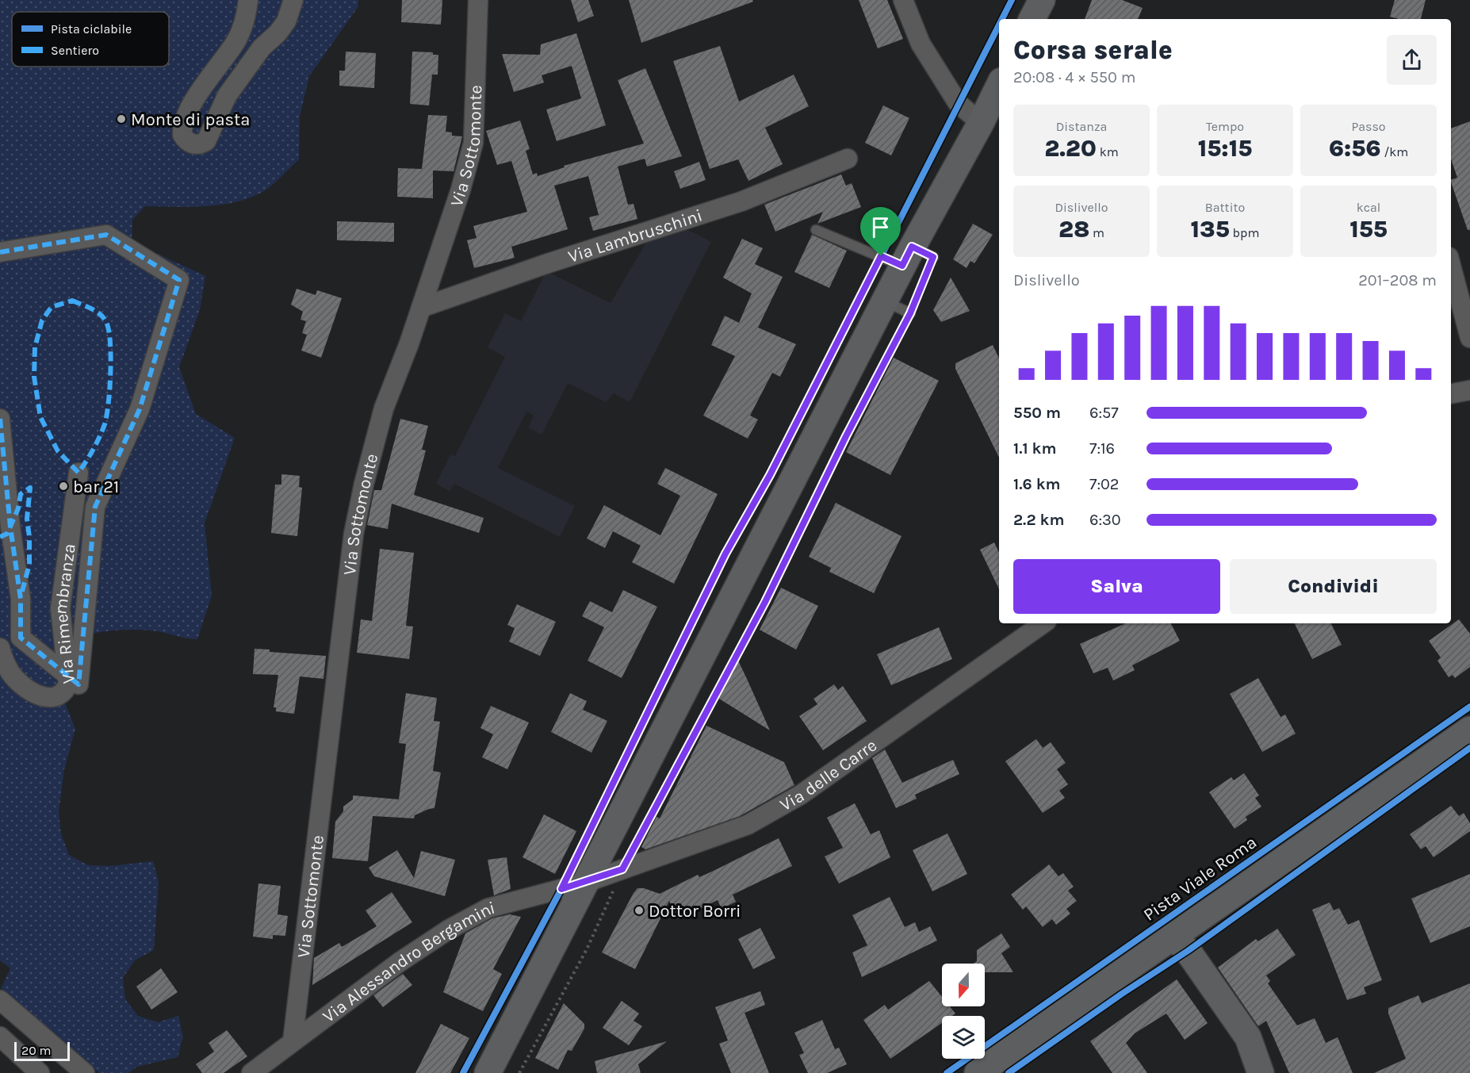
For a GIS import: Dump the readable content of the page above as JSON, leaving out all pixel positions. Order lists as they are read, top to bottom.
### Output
{
  "streets": {
    "street": [
      "Via Sottomonte",
      "Via Lambruschini",
      "Via Rimembranza",
      "Via delle Carre",
      "Via Alessandro Bergamini"
    ],
    "cycle path": ["Pista Viale Roma"]
  },
  "crossings": [
    ["Via Sottomonte", "Via Lambruschini"],
    ["Via Sottomonte", "Via Alessandro Bergamini"],
    ["Via delle Carre", "Via Alessandro Bergamini"]
  ],
  "places": ["Monte di pasta", "bar 21", "Dottor Borri"],
  "legend": ["Pista ciclabile", "Sentiero"],
  "scale_bar": "20 m",
  "north": "bottom",
  "page": {
    "heading": ["Corsa serale", "20:08 · 4 × 550 m"],
    "stats": [
      ["Distanza", "2.20 km"],
      ["Tempo", "15:15"],
      ["Passo", "6:56 /km"],
      ["Dislivello", "28 m"],
      ["Battito", "135 bpm"],
      ["kcal", "155"]
    ],
    "chart": ["Dislivello", "201–208 m"],
    "list": [
      {
        "name": "550 m",
        "note": "6:57"
      },
      {
        "name": "1.1 km",
        "note": "7:16"
      },
      {
        "name": "1.6 km",
        "note": "7:02"
      },
      {
        "name": "2.2 km",
        "note": "6:30"
      }
    ],
    "buttons": ["Salva", "Condividi"],
    "scale": "20 m"
  }
}
